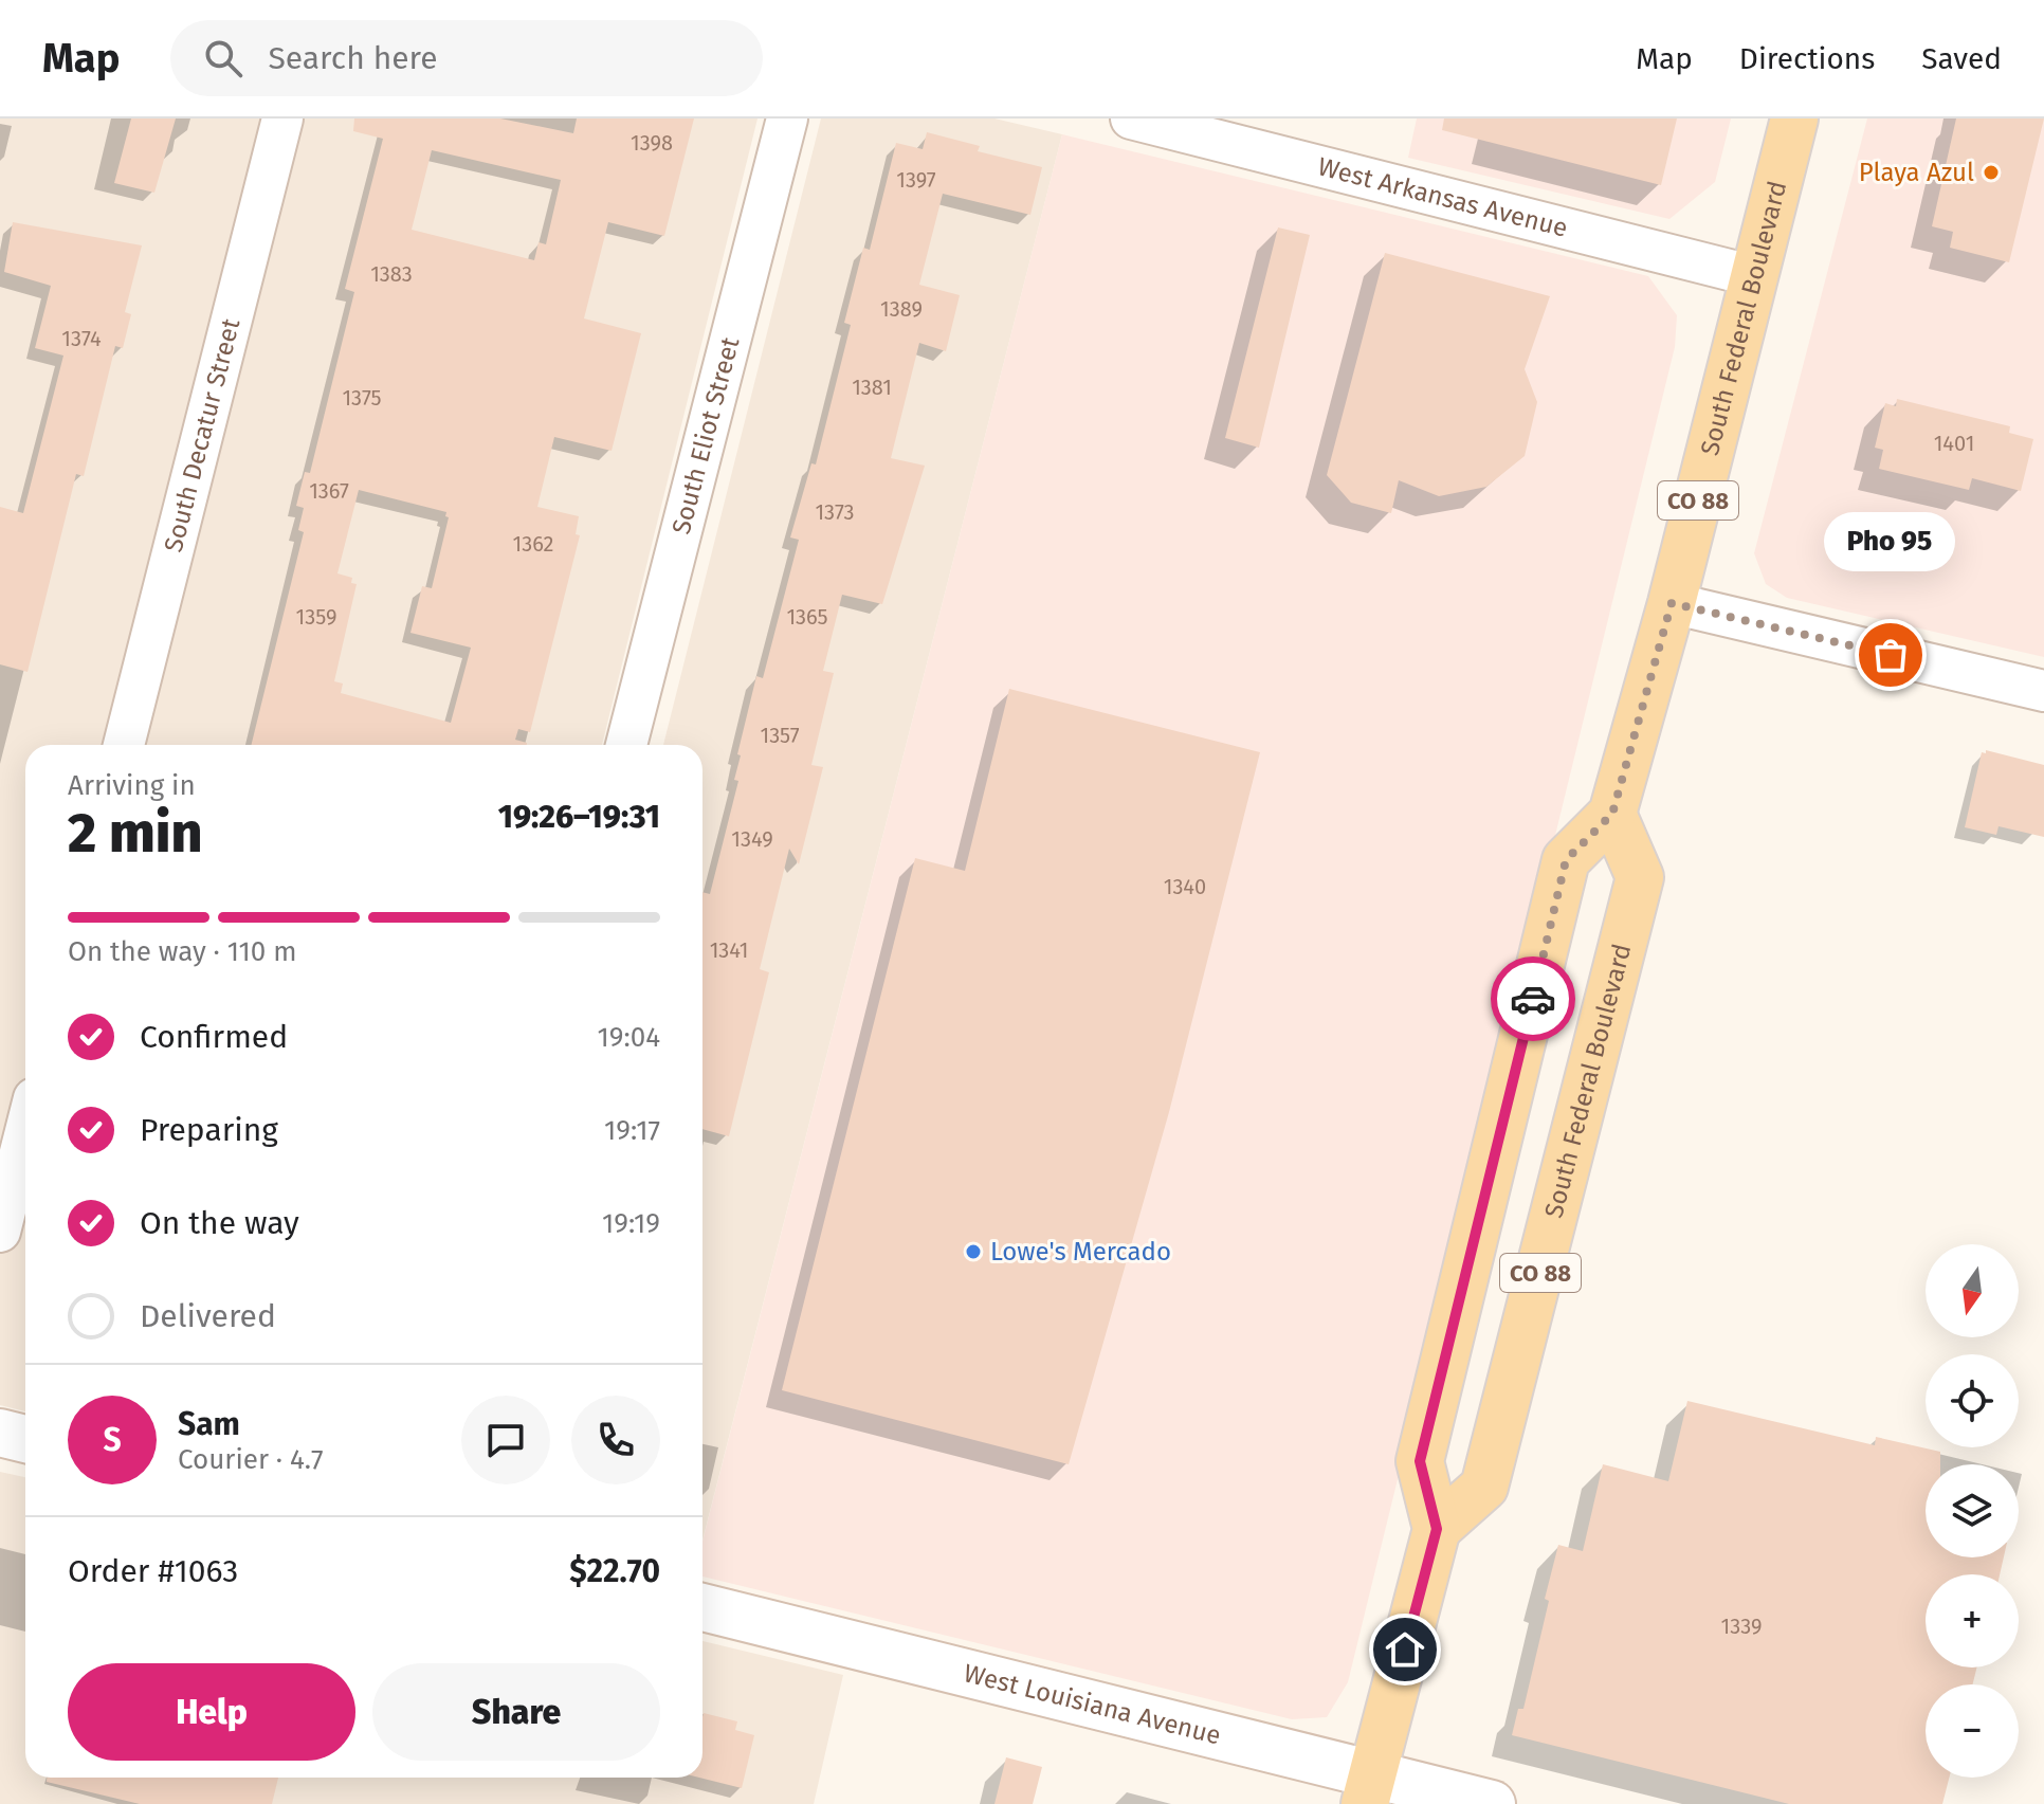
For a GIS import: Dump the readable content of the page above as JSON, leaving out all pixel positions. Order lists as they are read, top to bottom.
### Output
{
  "streets": {
    "main road": ["South Federal Boulevard", "CO 88"],
    "street": [
      "West Arkansas Avenue",
      "South Decatur Street",
      "South Eliot Street",
      "West Louisiana Avenue"
    ]
  },
  "crossings": [
    ["West Arkansas Avenue", "South Federal Boulevard"],
    ["South Federal Boulevard", "West Louisiana Avenue"]
  ],
  "places": ["Playa Azul", "Pho 95", "Lowe's Mercado"],
  "house_numbers": [
    "1398",
    "1397",
    "1383",
    "1389",
    "1374",
    "1381",
    "1375",
    "1401",
    "1367",
    "1373",
    "1362",
    "1359",
    "1365",
    "1357",
    "1349",
    "1340",
    "1341",
    "1339"
  ],
  "north": "bottom",
  "page": {
    "header": "Map",
    "search": "Search here",
    "nav": ["Map", "Directions", "Saved"],
    "bubble": "Pho 95",
    "heading": ["2 min", "Arriving in", "19:26–19:31"],
    "panel": [
      "Sam",
      "Courier · 4.7",
      "Order #1063",
      "$22.70"
    ],
    "bar": "On the way · 110 m",
    "list": [
      ["Confirmed", "19:04"],
      ["Preparing", "19:17"],
      ["On the way", "19:19"],
      "Delivered"
    ],
    "map_buttons": ["+", "−"],
    "round": "S",
    "buttons": ["Help", "Share"]
  }
}
